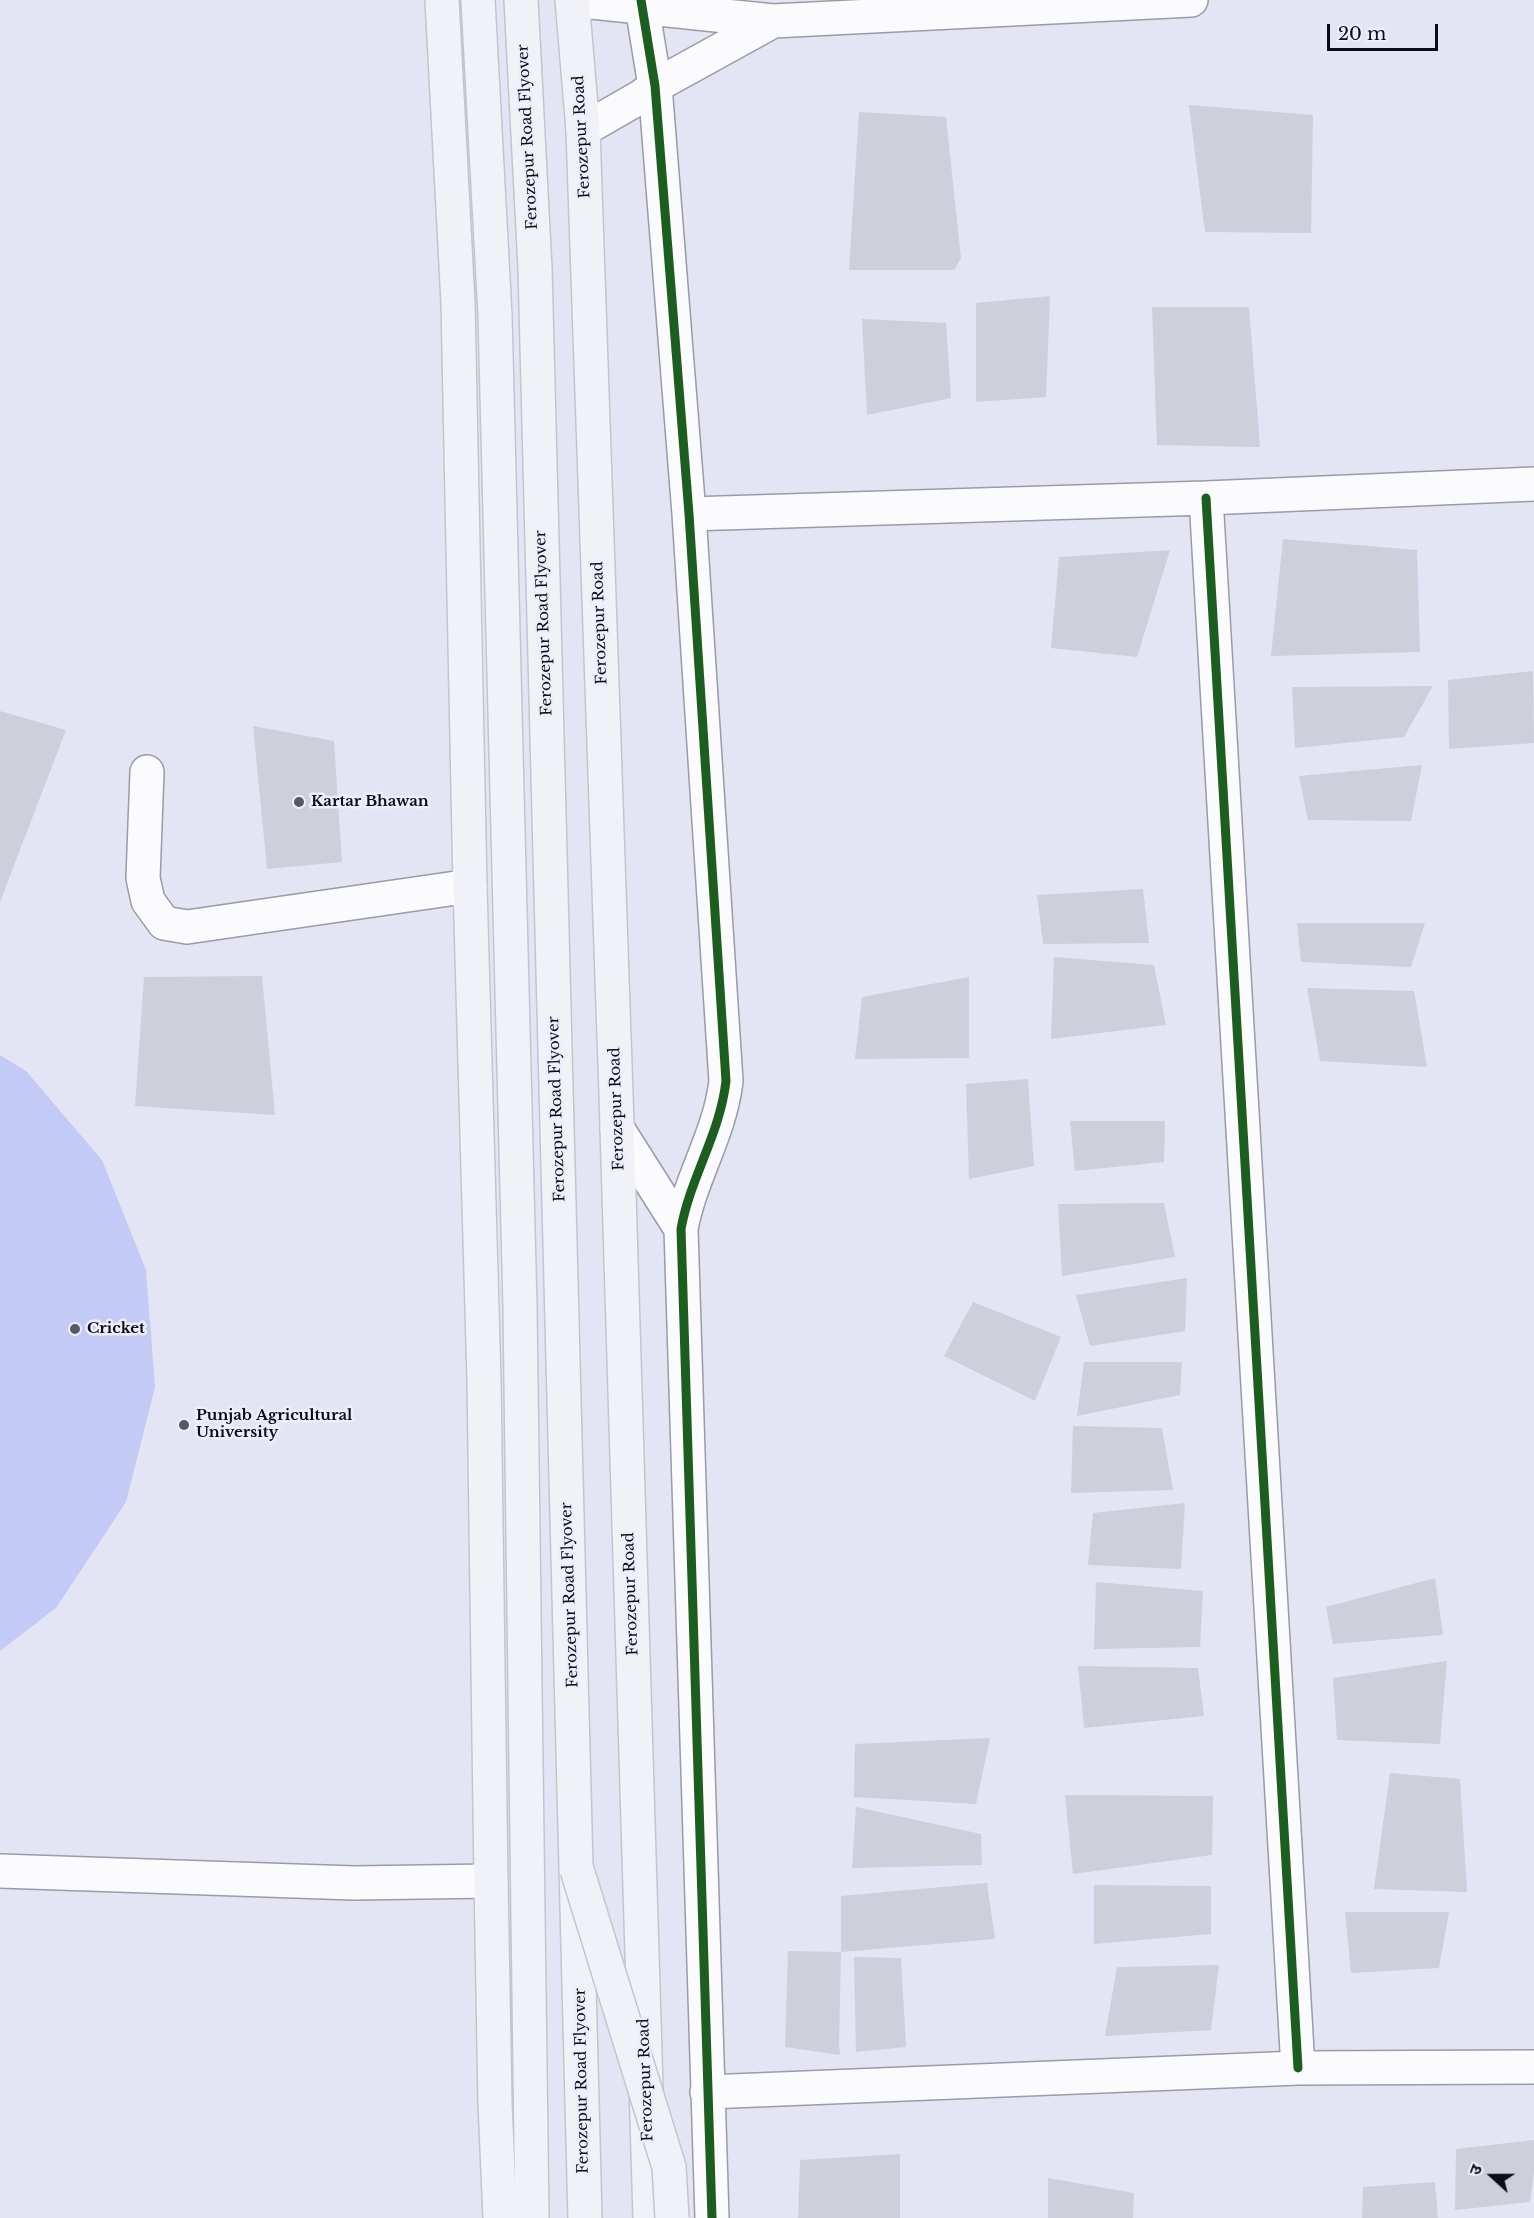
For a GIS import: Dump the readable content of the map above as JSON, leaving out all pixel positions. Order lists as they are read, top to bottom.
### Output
{
  "streets": {
    "main road": ["Ferozepur Road Flyover", "Ferozepur Road"]
  },
  "places": ["Kartar Bhawan", "Cricket", "Punjab Agricultural University"],
  "scale_bar": "20 m",
  "north": "left"
}
